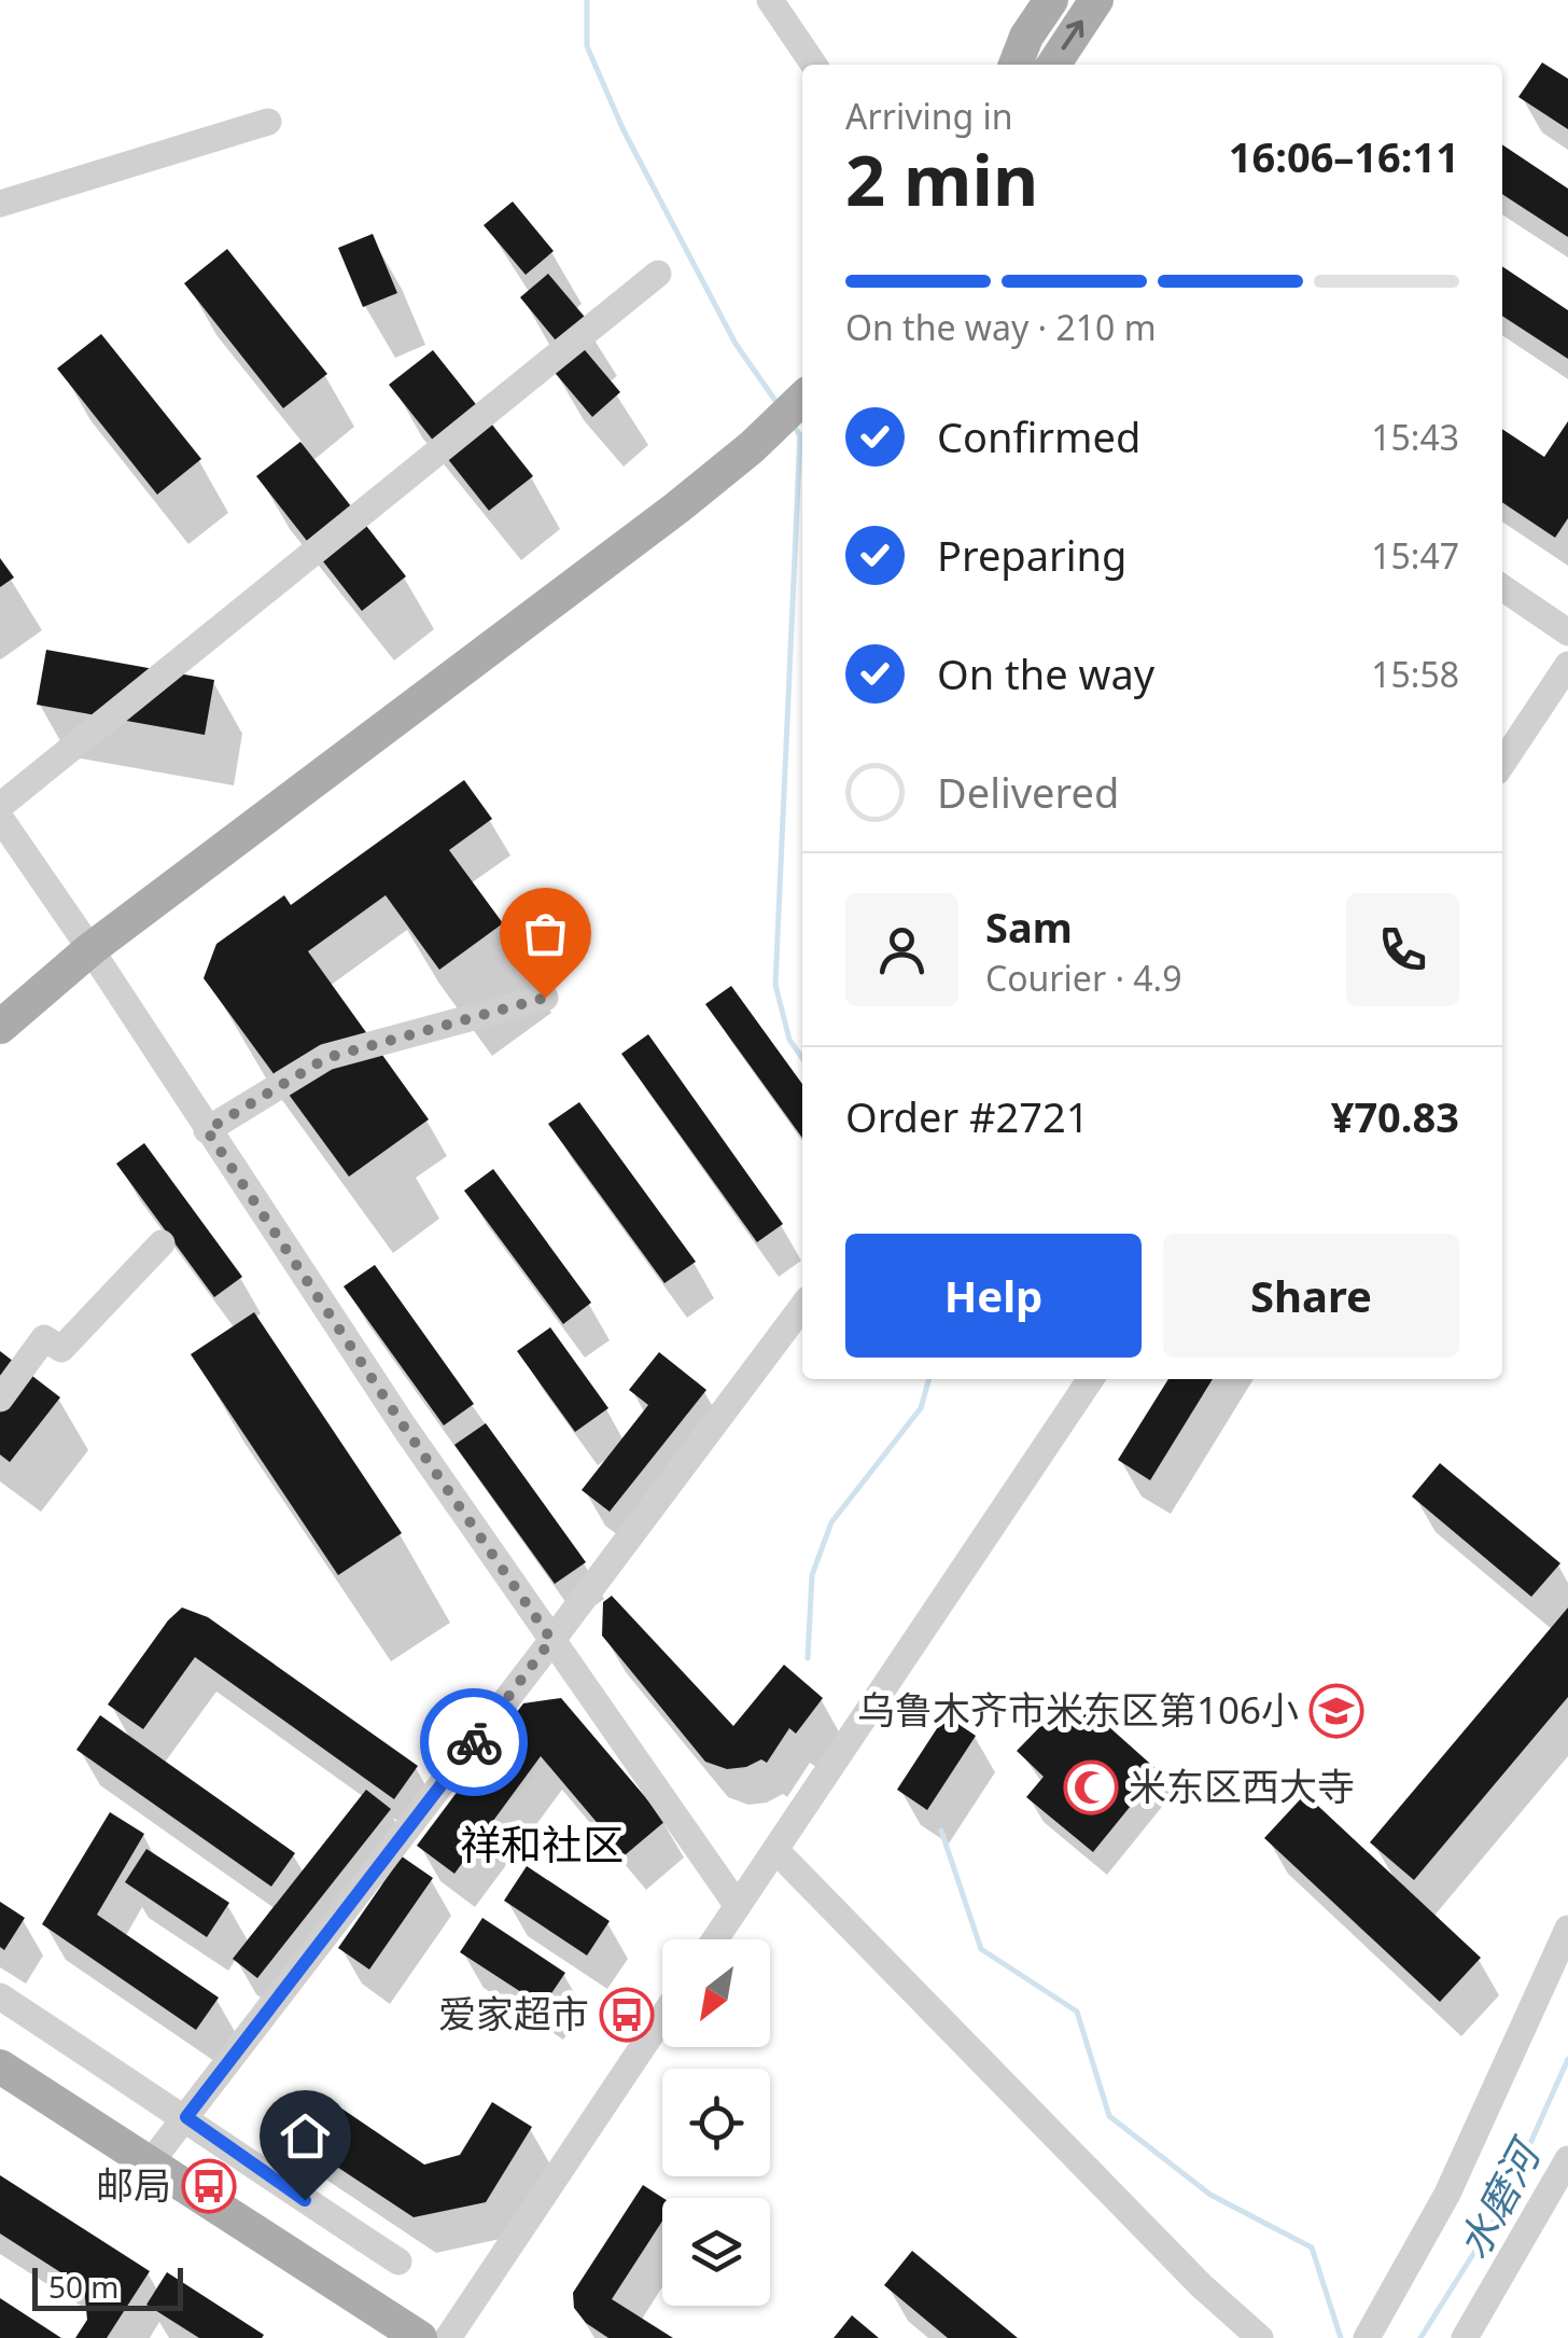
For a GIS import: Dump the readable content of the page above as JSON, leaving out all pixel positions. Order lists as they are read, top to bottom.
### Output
{
  "districts": ["祥和社区"],
  "water": ["水磨河"],
  "places": {
    "school or university": ["乌鲁木齐市米东区第106小"],
    "mosque": ["米东区西大寺"],
    "bus stop": ["爱家超市", "邮局"]
  },
  "scale_bar": "50 m",
  "north": "bottom left",
  "page": {
    "heading": ["2 min", "Arriving in", "16:06–16:11"],
    "panel": [
      "Sam",
      "Courier · 4.9",
      "Order #2721",
      "¥70.83"
    ],
    "bar": "On the way · 210 m",
    "list": [
      ["Confirmed", "15:43"],
      ["Preparing", "15:47"],
      ["On the way", "15:58"],
      "Delivered"
    ],
    "buttons": ["Help", "Share"],
    "scale": "50 m"
  }
}
